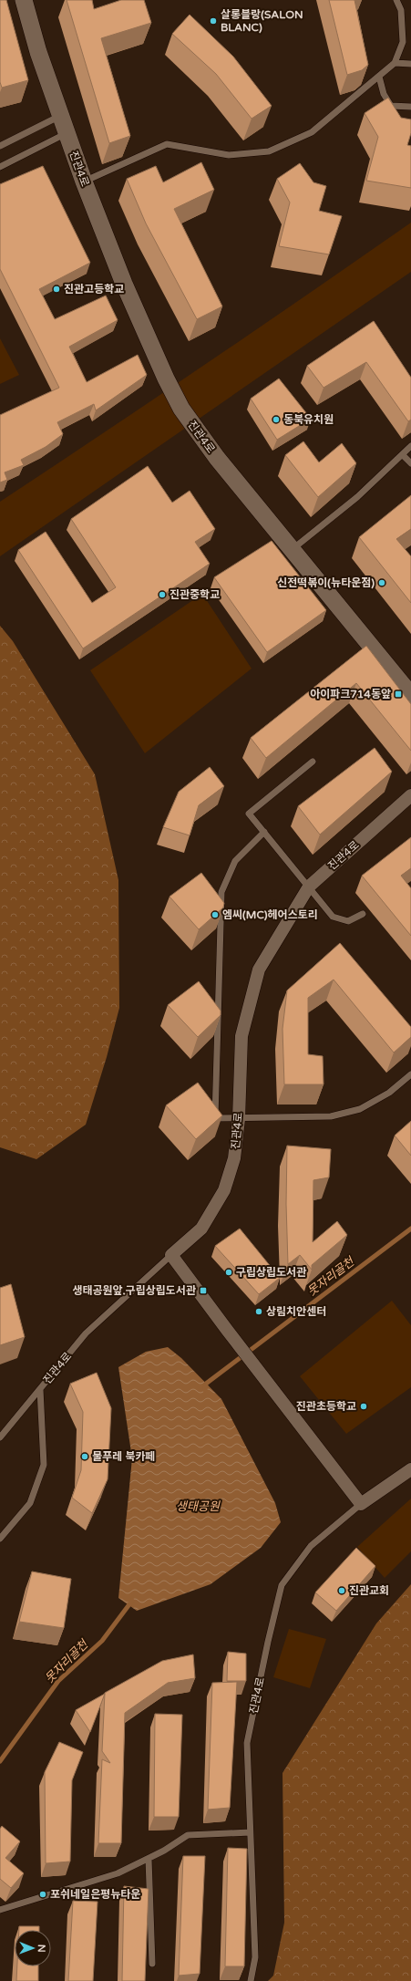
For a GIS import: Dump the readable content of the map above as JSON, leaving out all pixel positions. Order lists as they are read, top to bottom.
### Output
{
  "streets": {
    "street": ["진관4로"]
  },
  "water": ["못자리골천", "생태공원"],
  "places": {
    "other": [
      "살롱블랑(SALON BLANC)",
      "진관고등학교",
      "동북유치원",
      "신전떡볶이(뉴타운점)",
      "진관중학교",
      "엠씨(MC)헤어스토리",
      "구립상립도서관",
      "상림치안센터",
      "진관초등학교",
      "물푸레 북카페",
      "진관교회",
      "포쉬네일은평뉴타운"
    ],
    "transit": ["아이파크714동앞", "생태공원앞.구립상립도서관"]
  },
  "north": "right"
}
